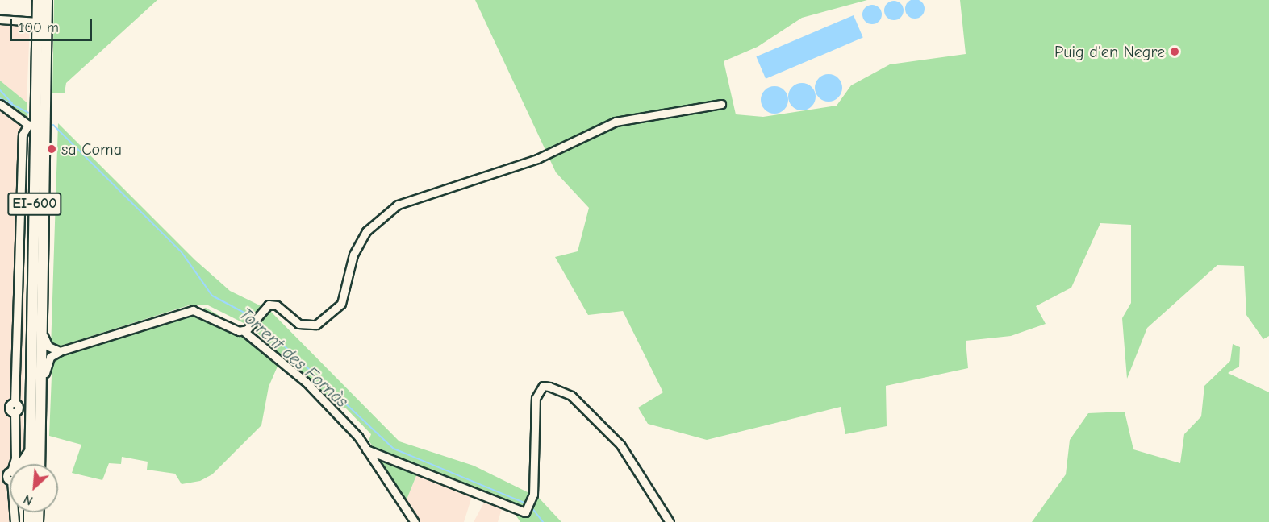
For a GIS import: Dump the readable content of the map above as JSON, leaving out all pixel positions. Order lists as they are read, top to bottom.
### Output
{
  "streets": {
    "main road": ["EI-600"]
  },
  "water": ["Torrent des Fornàs"],
  "places": ["Puig d'en Negre", "sa Coma"],
  "scale_bar": "100 m",
  "north": "bottom left"
}
